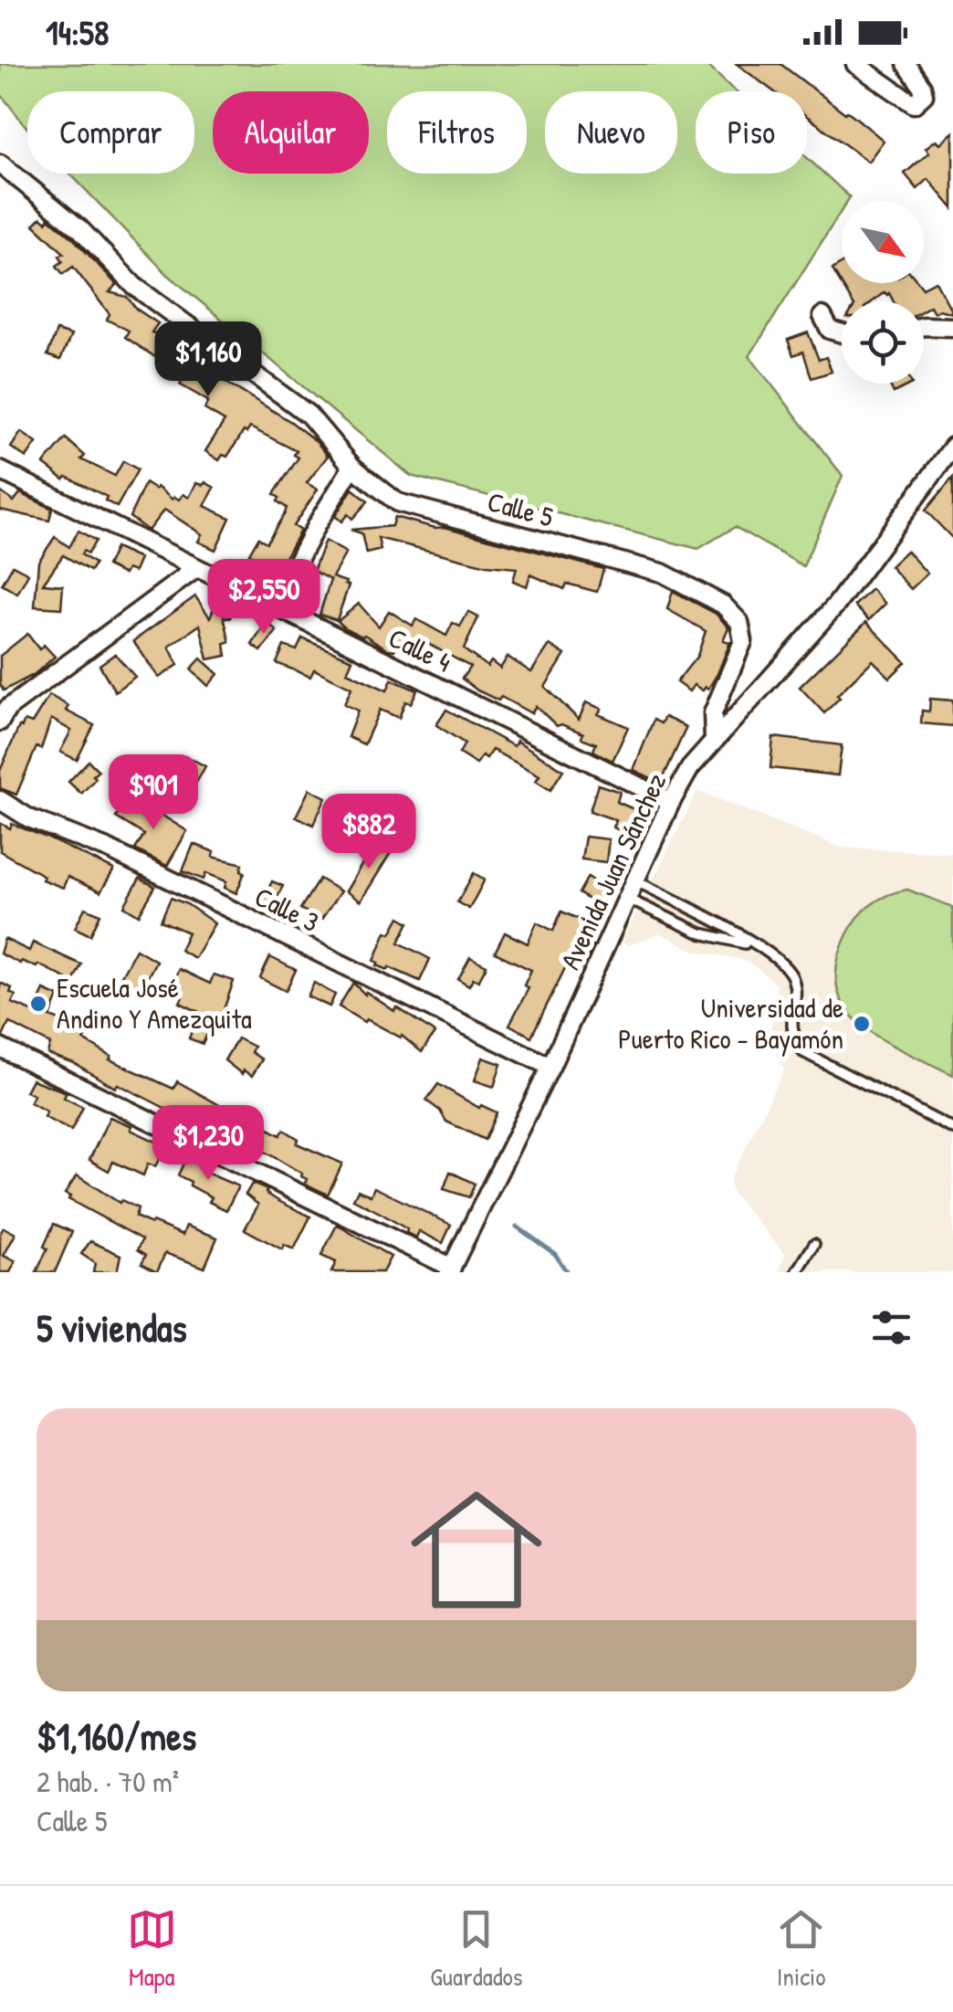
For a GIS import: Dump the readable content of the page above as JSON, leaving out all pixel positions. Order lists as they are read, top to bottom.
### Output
{
  "streets": {
    "street": [
      "Calle 5",
      "Calle 4",
      "Avenida Juan Sánchez",
      "Calle 3"
    ]
  },
  "crossings": [
    ["Calle 5", "Avenida Juan Sánchez"],
    ["Calle 4", "Avenida Juan Sánchez"],
    ["Avenida Juan Sánchez", "Calle 3"]
  ],
  "places": ["Escuela José Andino Y Amezquita", "Universidad de Puerto Rico - Bayamón"],
  "north": "bottom right",
  "page": {
    "status": "14:58",
    "chip": [
      "Comprar",
      "Alquilar",
      "Filtros",
      "Nuevo",
      "Piso"
    ],
    "price": [
      "$1,160",
      "$2,550",
      "$901",
      "$882",
      "$1,230"
    ],
    "heading": "5 viviendas",
    "list": [
      {
        "name": "$1,160/mes",
        "note": "2 hab. · 70 m² · Calle 5"
      }
    ],
    "tabs": ["Mapa", "Guardados", "Inicio"]
  }
}
